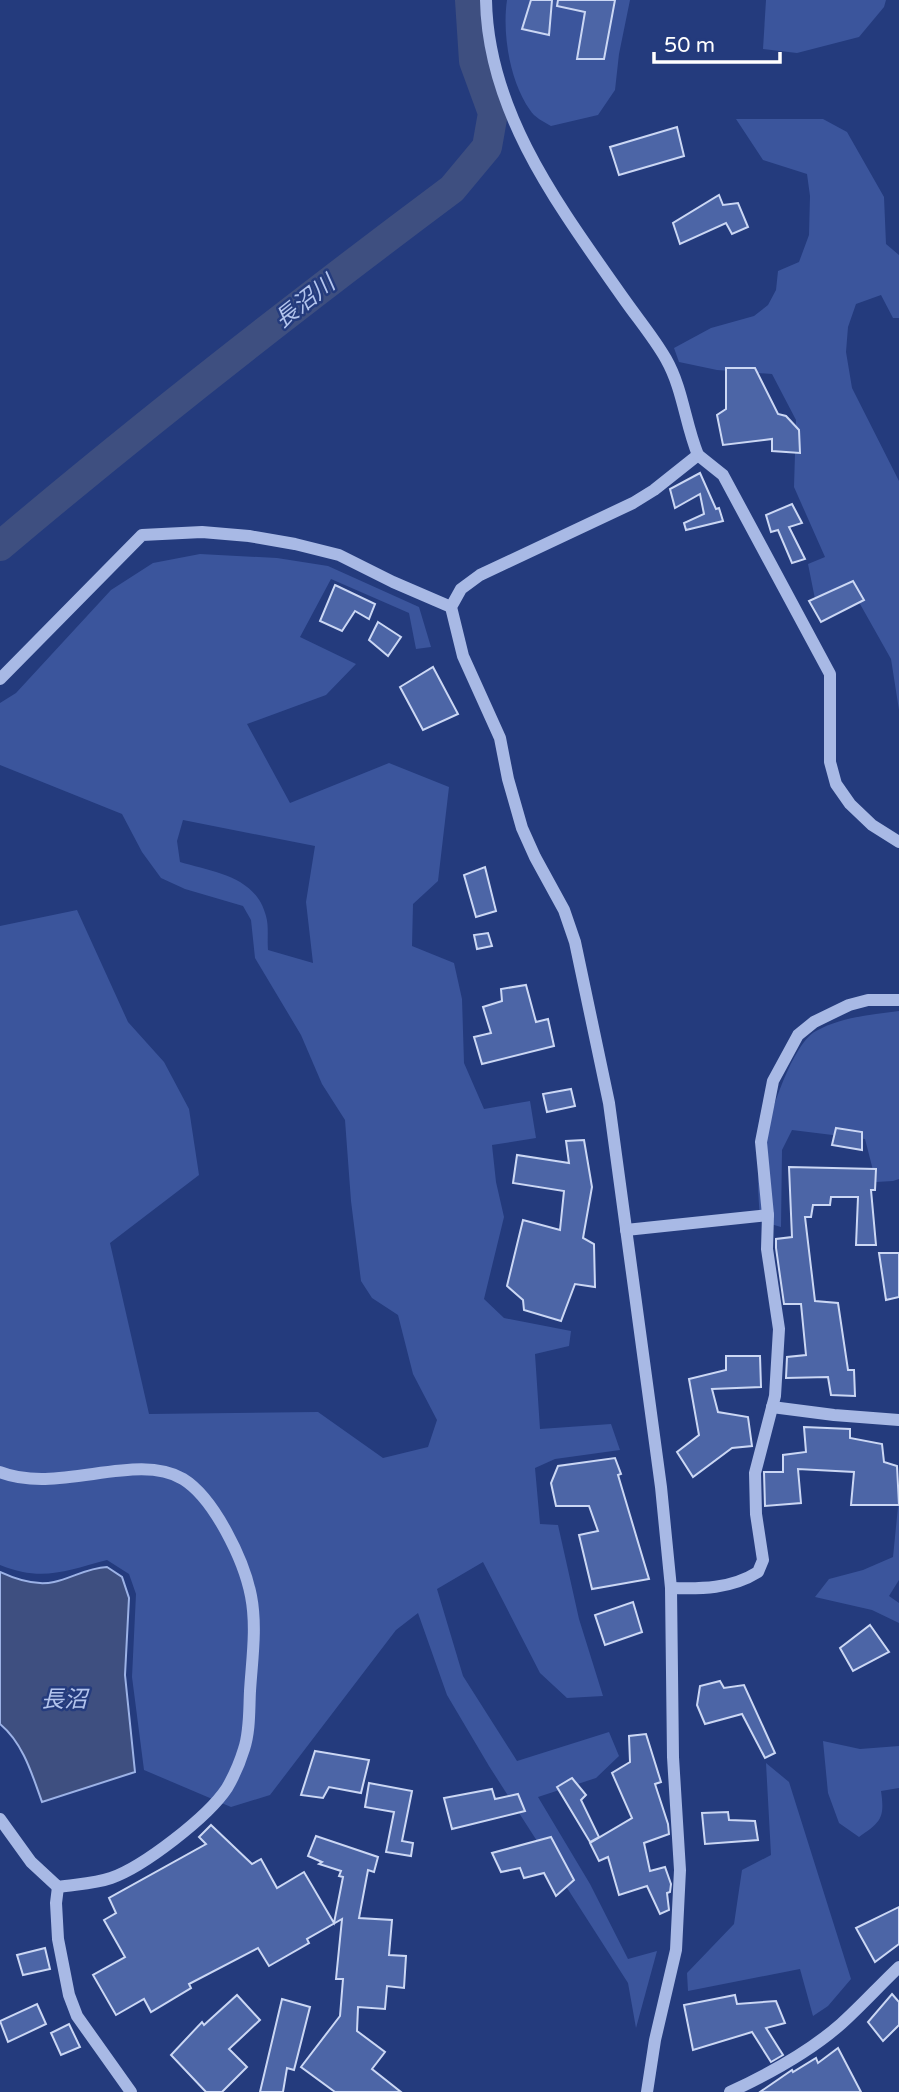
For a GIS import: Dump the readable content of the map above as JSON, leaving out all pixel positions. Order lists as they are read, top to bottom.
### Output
{
  "water": ["長沼川", "長沼"],
  "scale_bar": "50 m"
}
